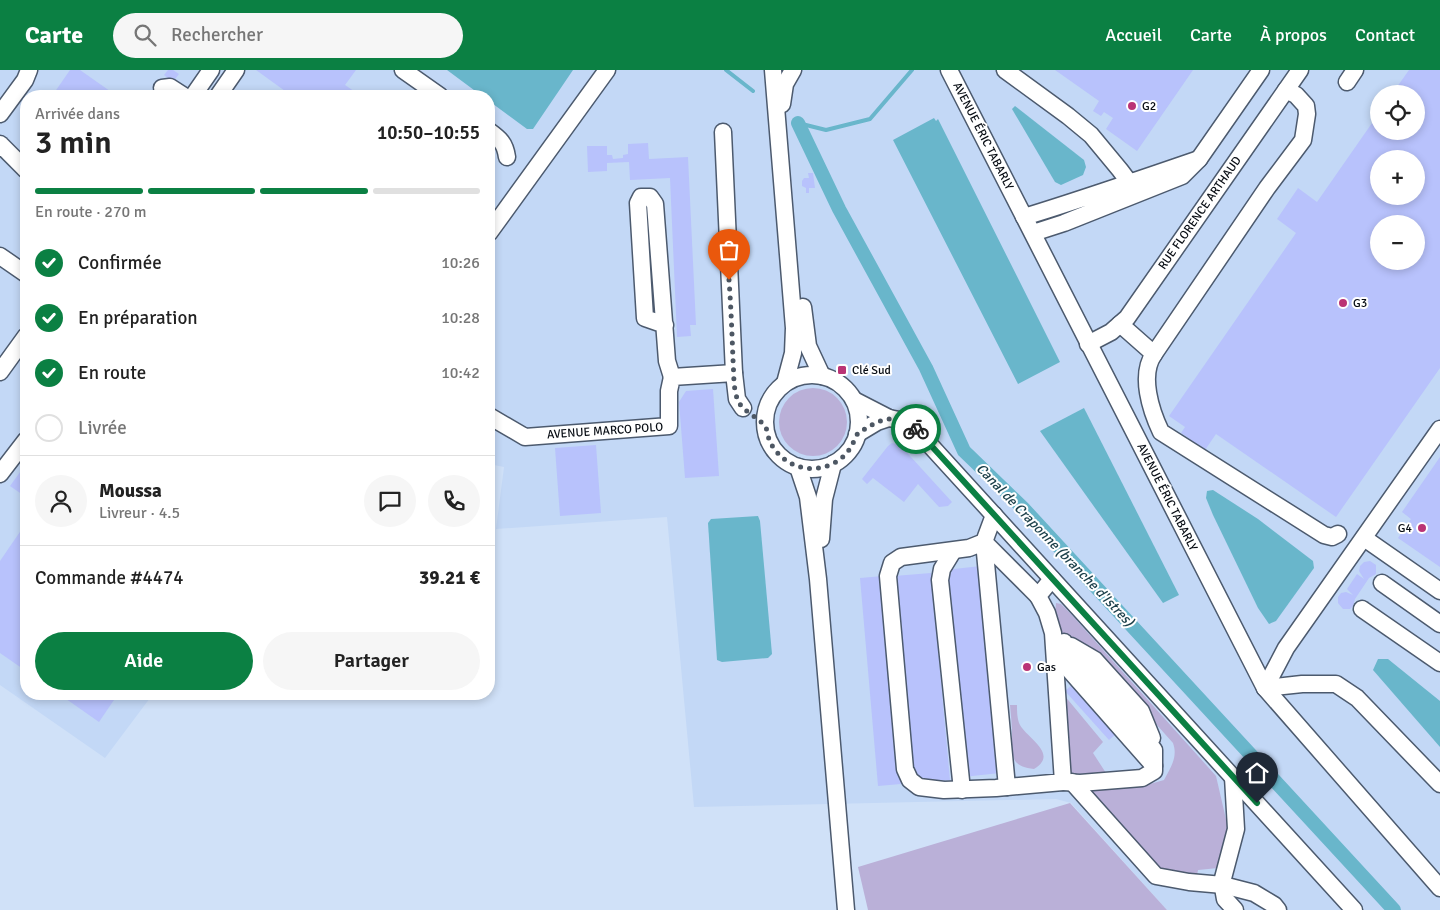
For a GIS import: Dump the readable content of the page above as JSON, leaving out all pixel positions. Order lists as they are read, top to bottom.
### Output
{
  "streets": {
    "street": ["AVENUE ÉRIC TABARLY", "RUE FLORENCE ARTHAUD", "AVENUE MARCO POLO"]
  },
  "crossings": [
    ["AVENUE ÉRIC TABARLY", "RUE FLORENCE ARTHAUD"]
  ],
  "water": ["Canal de Craponne (branche d'Istres)"],
  "places": {
    "other": [
      "G2",
      "G3",
      "G4",
      "Gas"
    ],
    "transit": ["Clé Sud"]
  },
  "page": {
    "header": "Carte",
    "search": "Rechercher",
    "nav": [
      "Accueil",
      "Carte",
      "À propos",
      "Contact"
    ],
    "map_buttons": ["+", "−"],
    "heading": ["3 min", "Arrivée dans", "10:50–10:55"],
    "panel": [
      "Moussa",
      "Livreur · 4.5",
      "Commande #4474",
      "39.21 €"
    ],
    "bar": "En route · 270 m",
    "list": [
      ["Confirmée", "10:26"],
      ["En préparation", "10:28"],
      ["En route", "10:42"],
      "Livrée"
    ],
    "buttons": ["Aide", "Partager"]
  }
}
